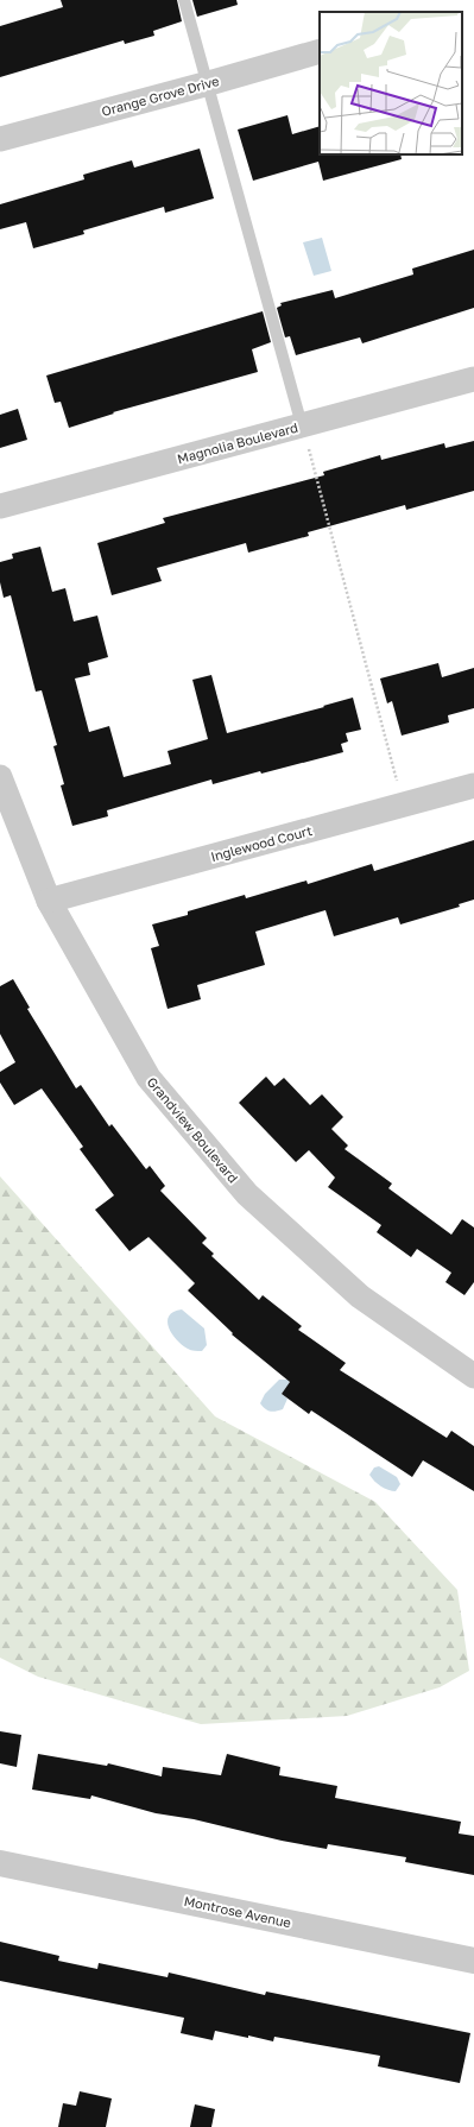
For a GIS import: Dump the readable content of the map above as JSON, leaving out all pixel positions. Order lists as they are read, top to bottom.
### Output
{
  "streets": {
    "street": [
      "Orange Grove Drive",
      "Magnolia Boulevard",
      "Inglewood Court",
      "Grandview Boulevard",
      "Montrose Avenue"
    ]
  },
  "crossings": [
    ["Inglewood Court", "Grandview Boulevard"]
  ]
}
